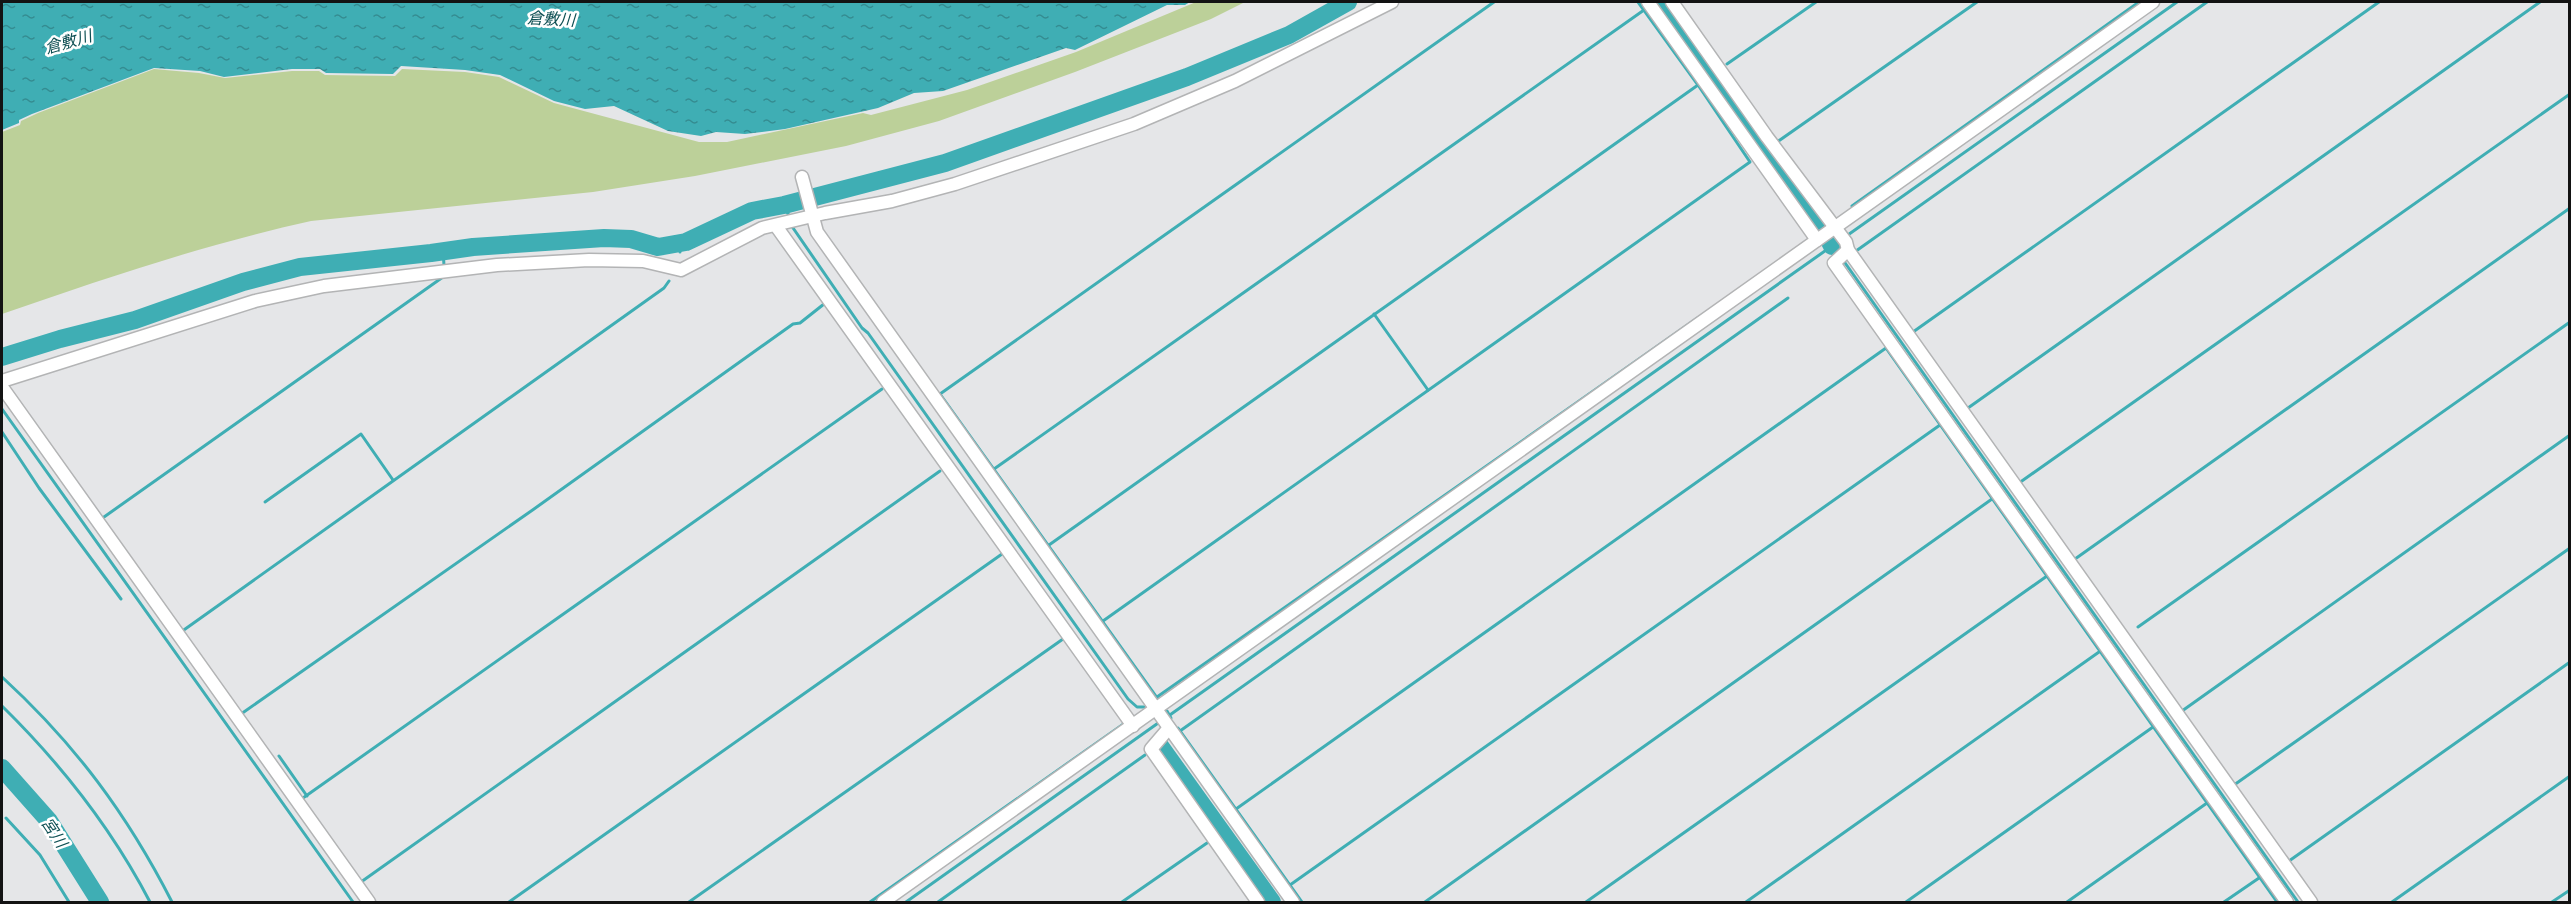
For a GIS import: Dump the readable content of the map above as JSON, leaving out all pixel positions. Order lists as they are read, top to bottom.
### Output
{
  "water": ["倉敷川", "宮川"]
}
